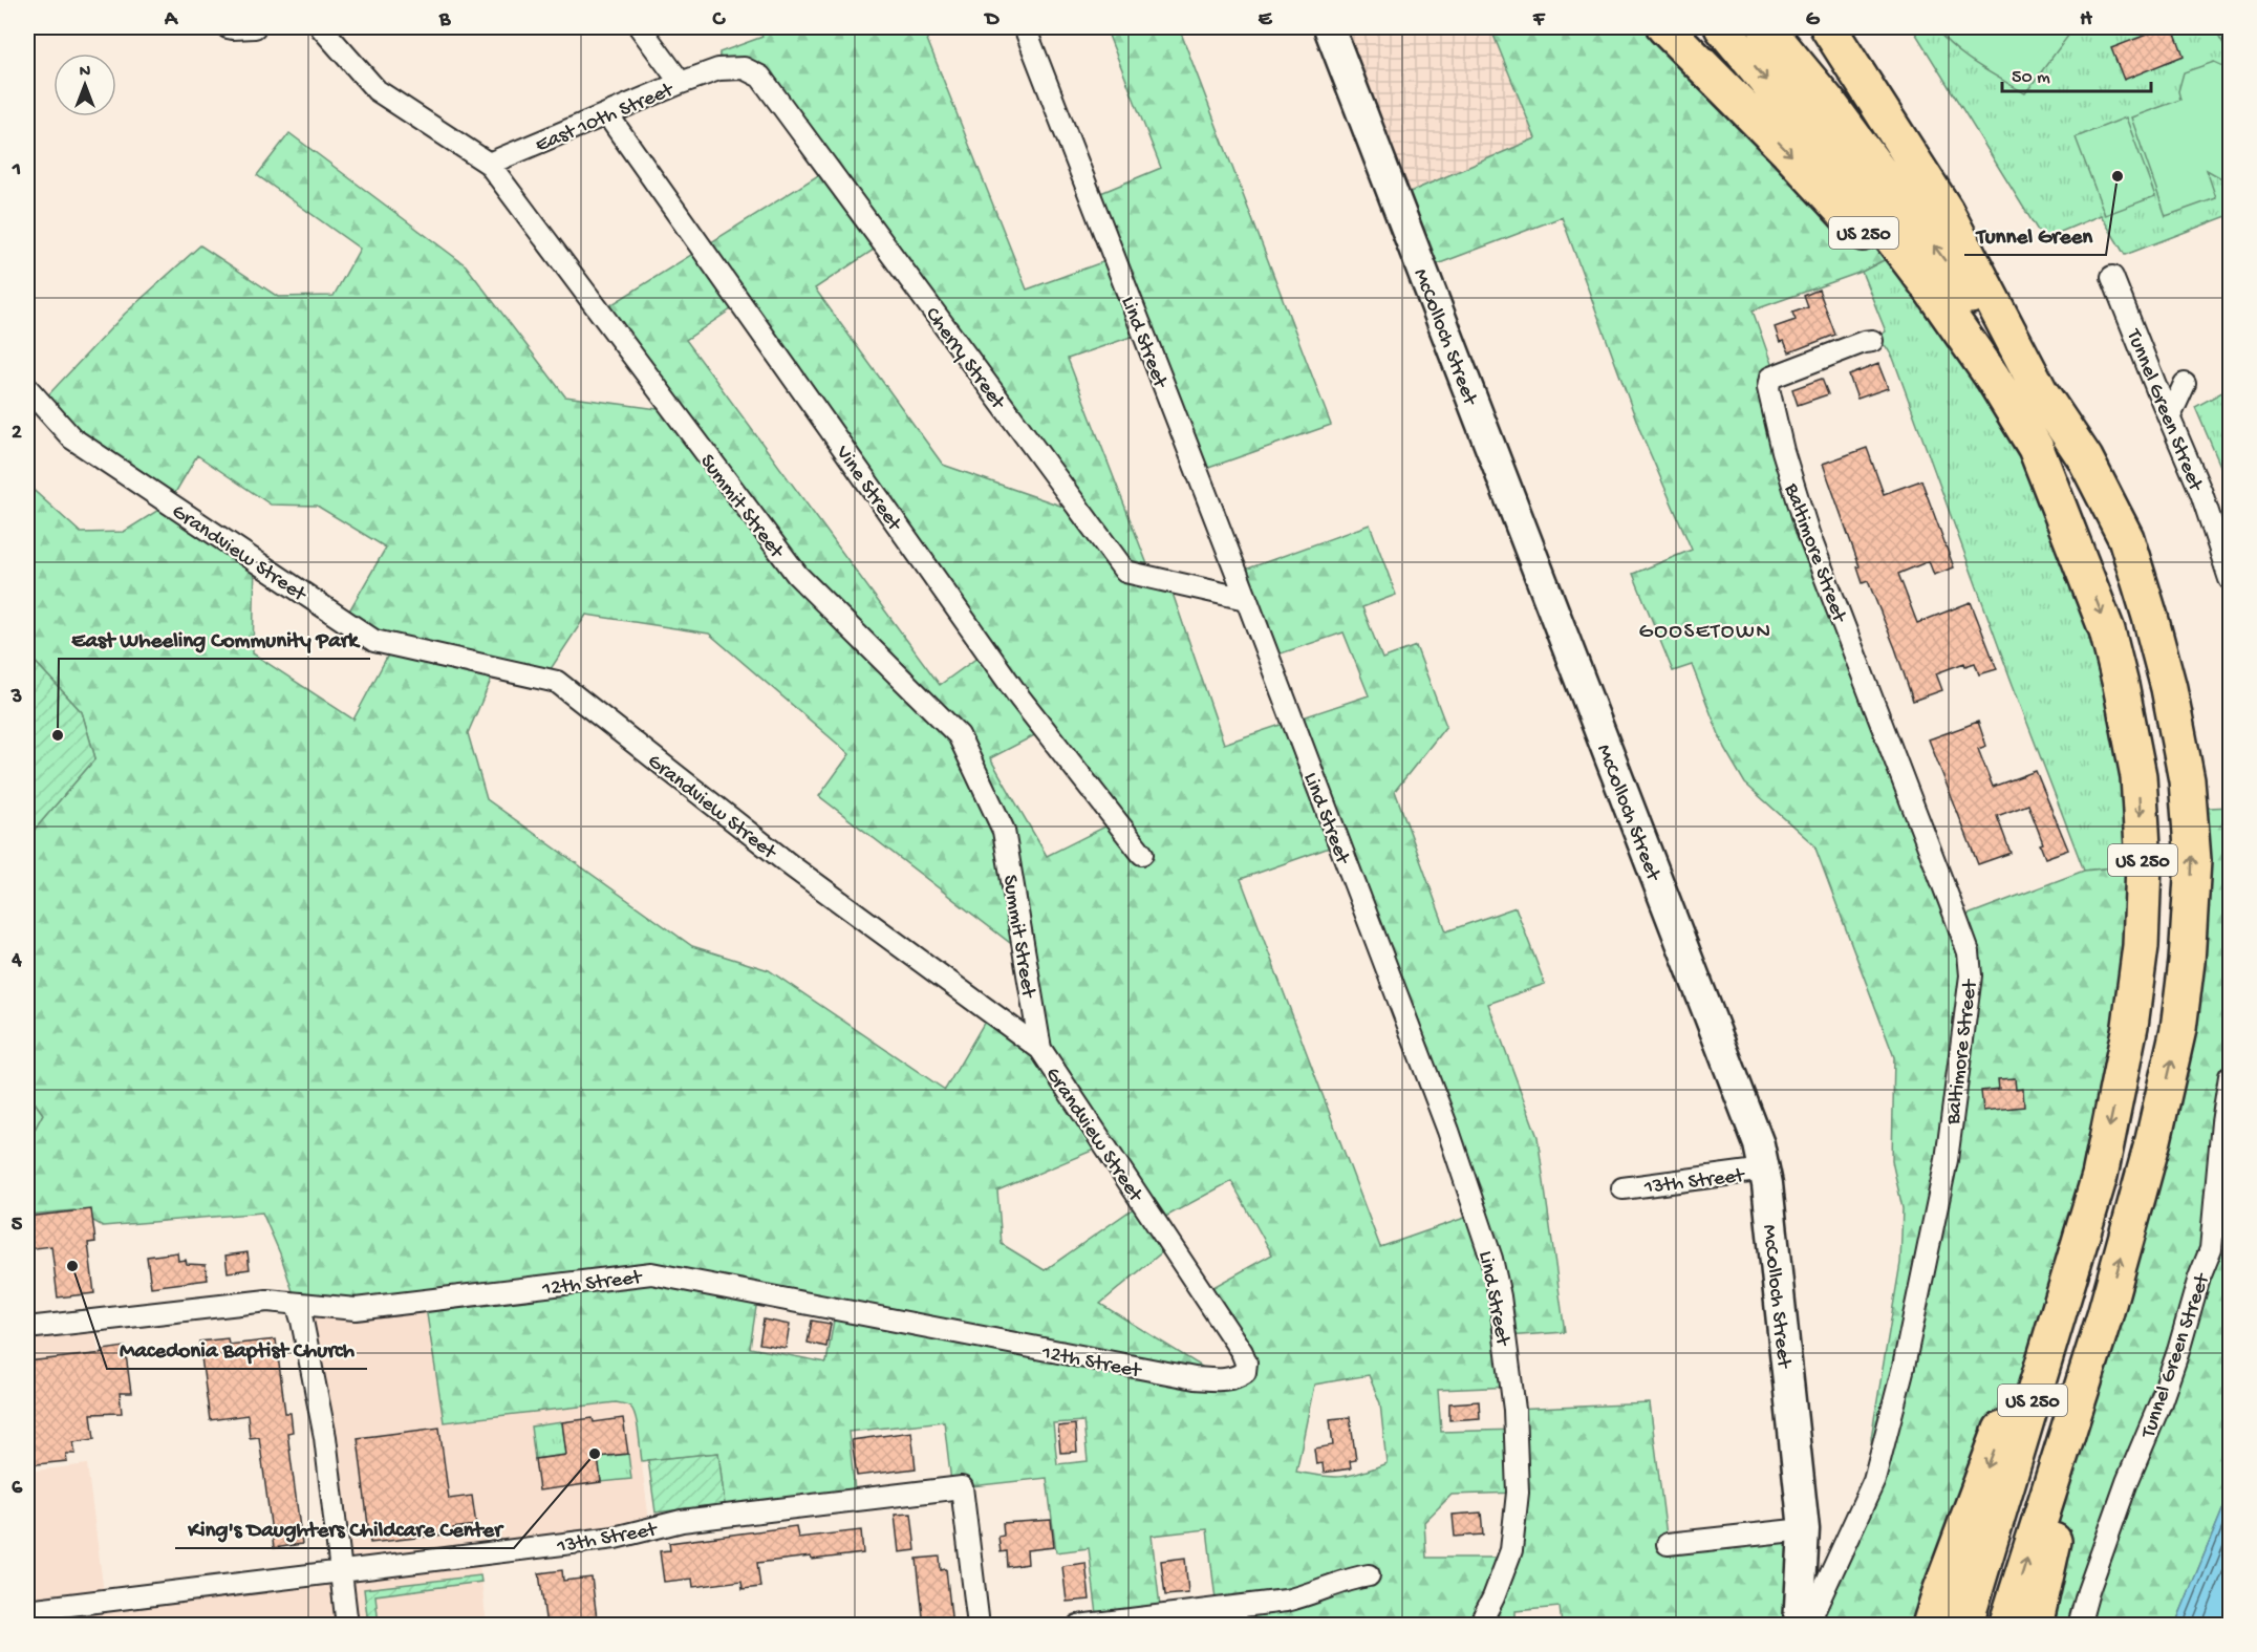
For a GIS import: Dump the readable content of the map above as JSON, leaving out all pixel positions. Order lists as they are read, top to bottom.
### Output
{
  "streets": {
    "highway": ["US 250"],
    "street": [
      "East 10th Street",
      "McColloch Street",
      "Lind Street",
      "Cherry Street",
      "Tunnel Green Street",
      "Vine Street",
      "Summit Street",
      "Grandview Street",
      "Baltimore Street",
      "13th Street",
      "12th Street"
    ]
  },
  "crossings": [
    ["East 10th Street", "Cherry Street"],
    ["East 10th Street", "Vine Street"],
    ["East 10th Street", "Summit Street"],
    ["McColloch Street", "13th Street"],
    ["Lind Street", "Cherry Street"],
    ["Summit Street", "Grandview Street"],
    ["Grandview Street", "12th Street"]
  ],
  "districts": ["GOOSETOWN"],
  "places": [
    "Tunnel Green",
    "East Wheeling Community Park",
    "Macedonia Baptist Church",
    "King's Daughters Childcare Center"
  ],
  "scale_bar": "50 m",
  "north": "top",
  "grid": {
    "columns": [
      "A",
      "B",
      "C",
      "D",
      "E",
      "F",
      "G",
      "H"
    ],
    "rows": [
      "1",
      "2",
      "3",
      "4",
      "5",
      "6"
    ]
  }
}
